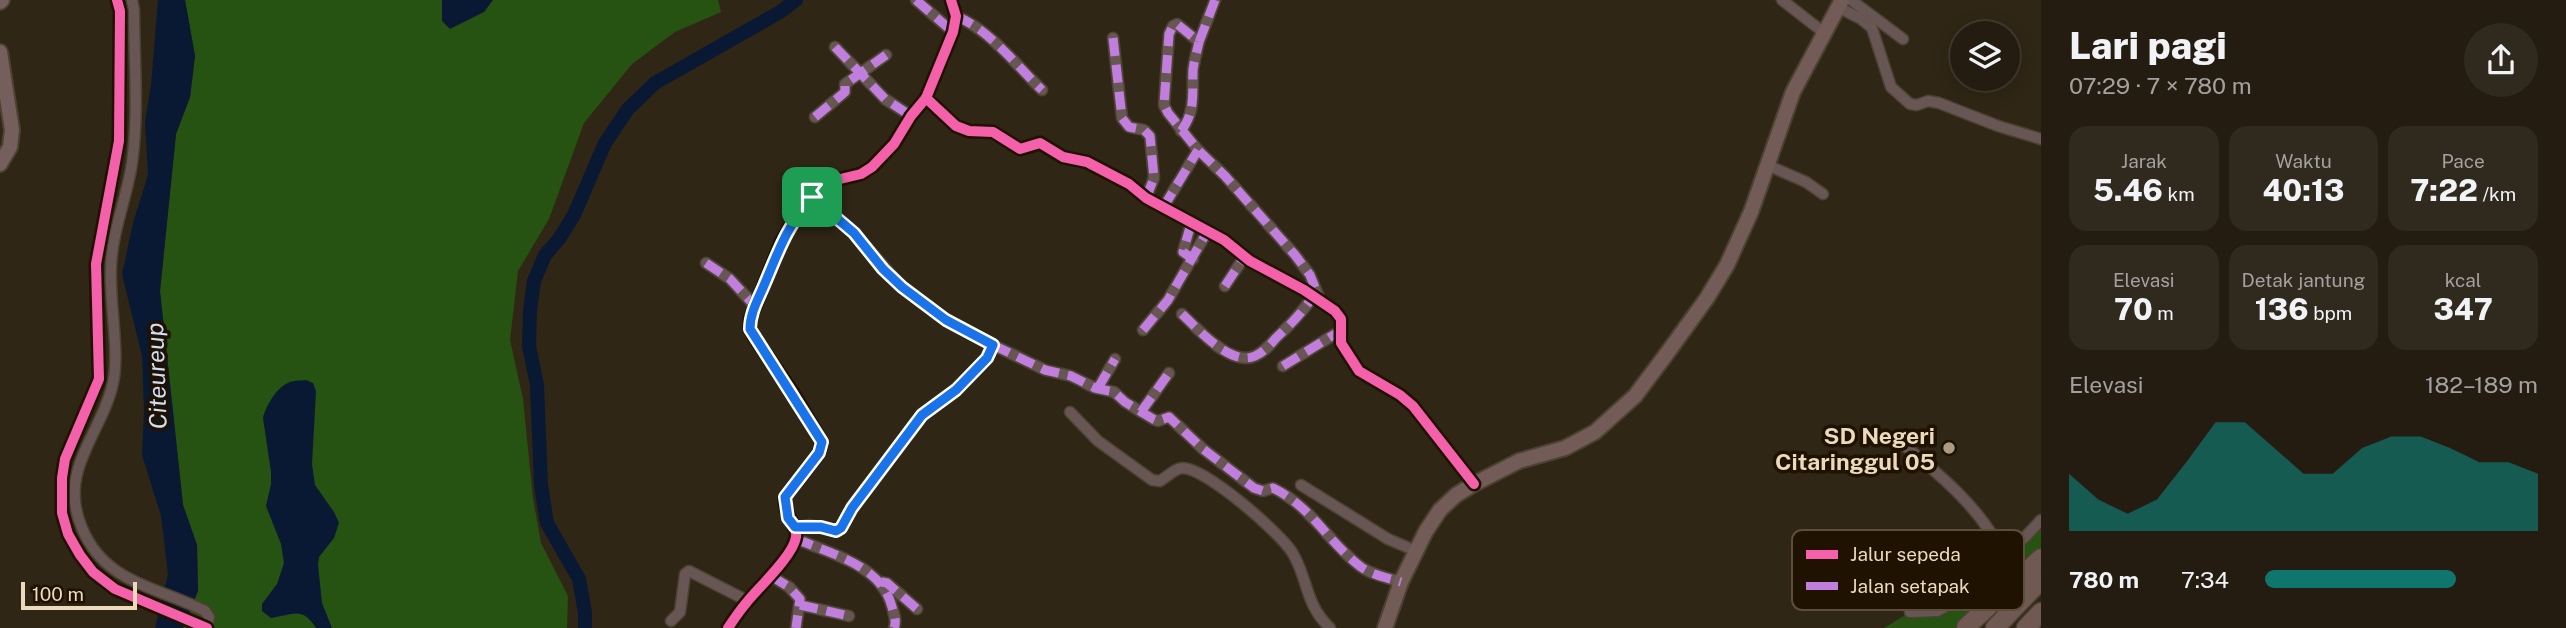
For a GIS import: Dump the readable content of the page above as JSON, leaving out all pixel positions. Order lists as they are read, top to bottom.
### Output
{
  "water": ["Citeureup"],
  "places": ["SD Negeri Citaringgul 05"],
  "legend": ["Jalur sepeda", "Jalan setapak"],
  "scale_bar": "100 m",
  "page": {
    "heading": ["Lari pagi", "07:29 · 7 × 780 m"],
    "stats": [
      ["Jarak", "5.46 km"],
      ["Waktu", "40:13"],
      ["Pace", "7:22 /km"],
      ["Elevasi", "70 m"],
      ["Detak jantung", "136 bpm"],
      ["kcal", "347"]
    ],
    "chart": ["Elevasi", "182–189 m"],
    "list": [
      {
        "name": "780 m",
        "note": "7:34"
      }
    ],
    "scale": "100 m"
  }
}
